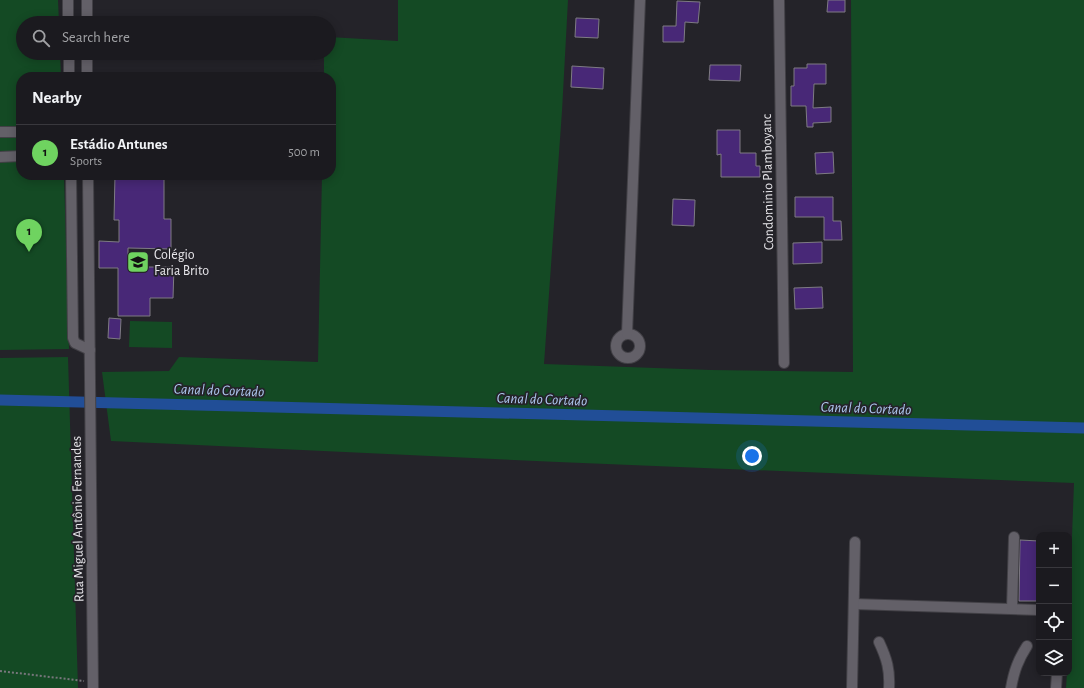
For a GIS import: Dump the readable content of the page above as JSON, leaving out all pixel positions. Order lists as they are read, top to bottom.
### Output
{
  "streets": {
    "street": ["Condominio Plamboyanc", "Rua Miguel Antônio Fernandes"]
  },
  "water": ["Canal do Cortado"],
  "places": {
    "school or university": ["Colégio Faria Brito"]
  },
  "page": {
    "search": "Search here",
    "heading": "Nearby",
    "list": [
      {
        "mark": "1",
        "name": "Estádio Antunes",
        "note": "Sports",
        "value": "500 m"
      }
    ],
    "pins": "1",
    "map_buttons": ["+", "−"]
  }
}
